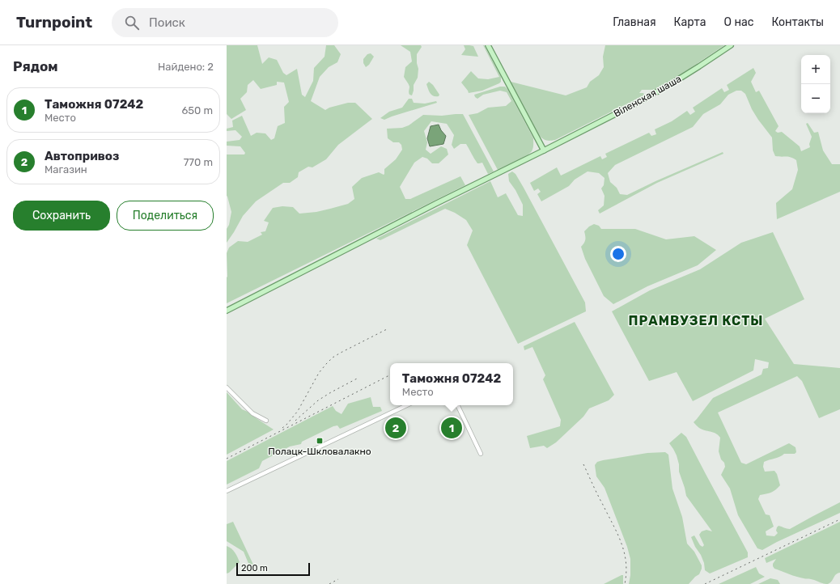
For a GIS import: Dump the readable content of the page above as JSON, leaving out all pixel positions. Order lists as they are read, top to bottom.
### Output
{
  "streets": {
    "main road": ["Віленская шаша"]
  },
  "districts": ["ПРАМВУЗЕЛ КСТЫ"],
  "places": {
    "transit": ["Полацк-Шкловалакно"]
  },
  "scale_bar": "200 m",
  "page": {
    "header": "Turnpoint",
    "search": "Поиск",
    "nav": [
      "Главная",
      "Карта",
      "О нас",
      "Контакты"
    ],
    "heading": ["Рядом", "Найдено: 2"],
    "map_buttons": ["+", "−"],
    "list": [
      {
        "mark": "1",
        "name": "Таможня 07242",
        "note": "Место",
        "value": "650 m"
      },
      {
        "mark": "2",
        "name": "Автопривоз",
        "note": "Магазин",
        "value": "770 m"
      }
    ],
    "buttons": ["Сохранить", "Поделиться"],
    "popup": ["Таможня 07242", "Место"],
    "pins": ["1", "2"],
    "scale": "200 m"
  }
}
